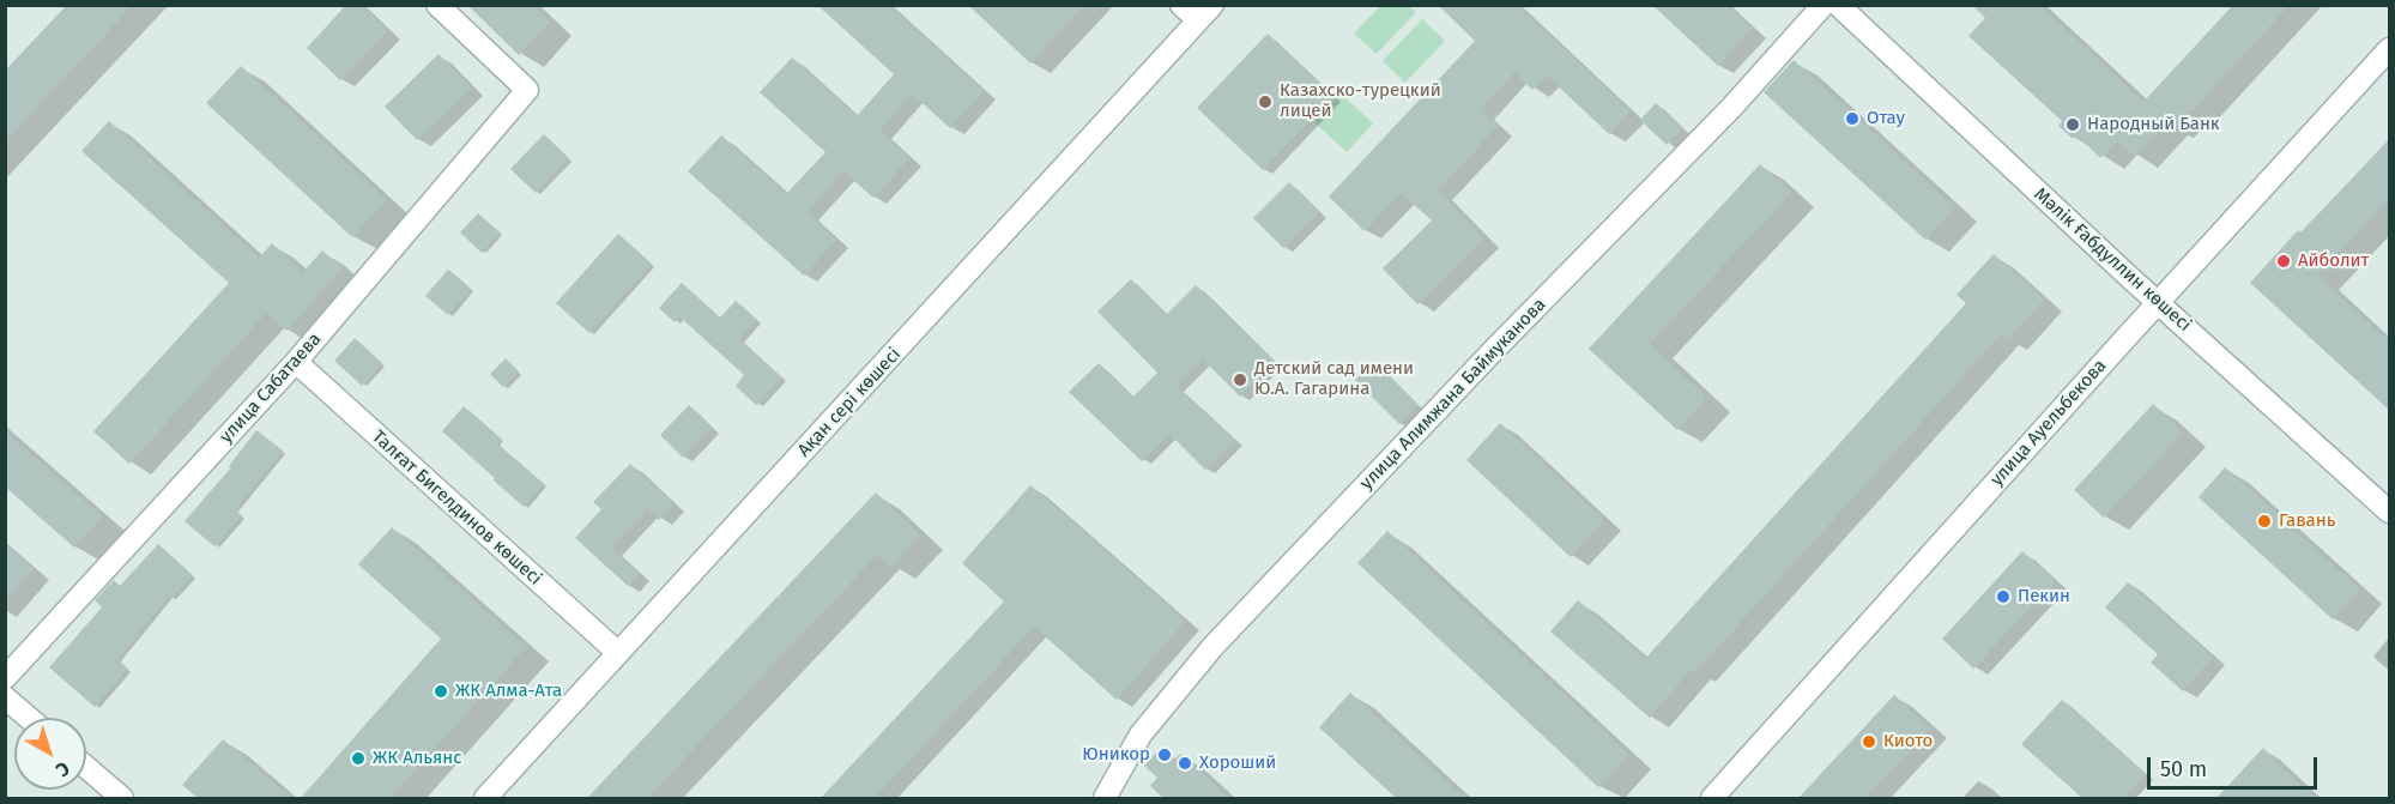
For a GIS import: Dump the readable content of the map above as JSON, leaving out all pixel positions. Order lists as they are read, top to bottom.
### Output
{
  "streets": {
    "street": [
      "Мәлік Ғабдуллин көшесі",
      "улица Сабатаева",
      "улица Алимжана Баймуканова",
      "Ақан сері көшесі",
      "улица Ауельбекова",
      "Талғат Бигелдинов көшесі"
    ]
  },
  "crossings": [
    ["Мәлік Ғабдуллин көшесі", "улица Ауельбекова"],
    ["улица Сабатаева", "Талғат Бигелдинов көшесі"],
    ["Ақан сері көшесі", "Талғат Бигелдинов көшесі"]
  ],
  "places": [
    "Казахско-турецкий лицей",
    "Отау",
    "Народный Банк",
    "Айболит",
    "Детский сад имени Ю.А. Гагарина",
    "Гавань",
    "Пекин",
    "ЖК Алма-Ата",
    "Киото",
    "Юникор",
    "ЖК Альянс",
    "Хороший"
  ],
  "scale_bar": "50 m",
  "north": "bottom right"
}
